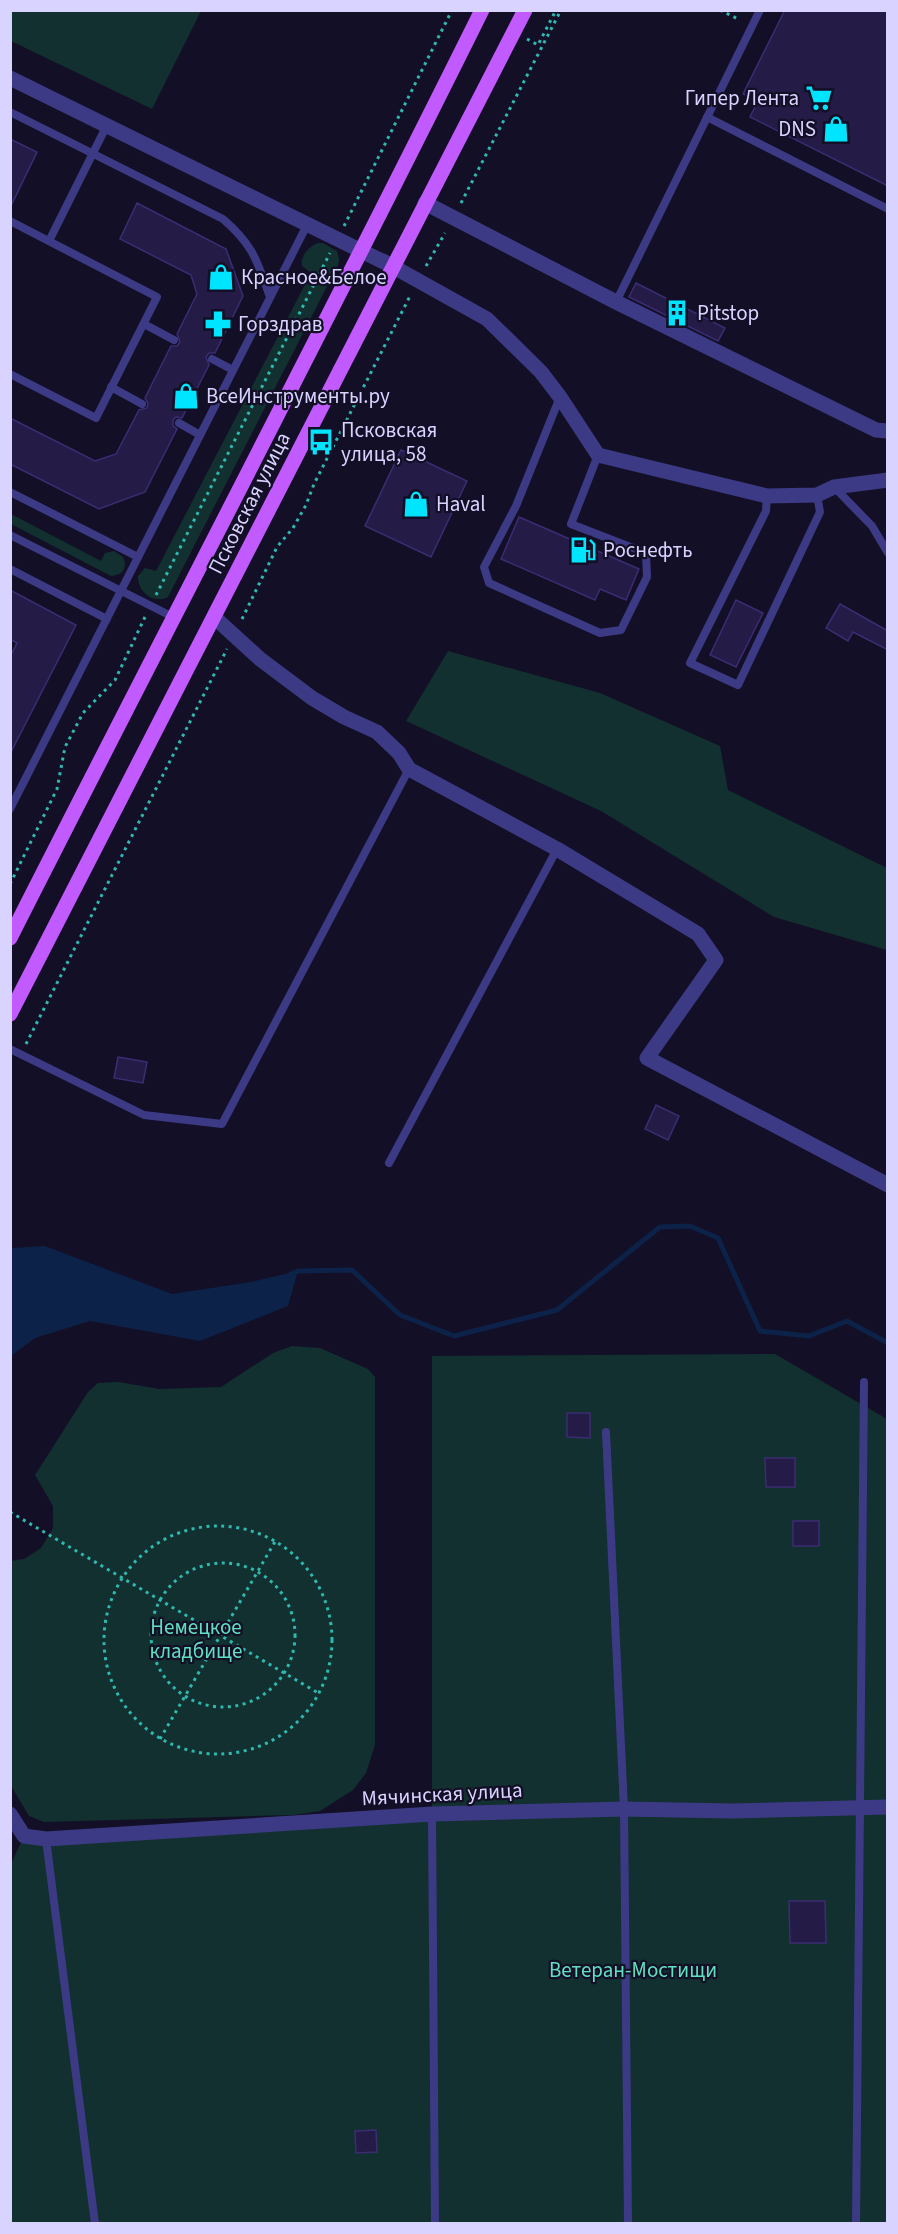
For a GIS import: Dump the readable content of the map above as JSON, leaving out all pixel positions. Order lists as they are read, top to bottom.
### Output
{
  "streets": {
    "main road": ["Псковская улица"],
    "street": ["Мячинская улица"]
  },
  "parks": ["Немецкое кладбище", "Ветеран-Мостищи"],
  "places": {
    "supermarket": ["Гипер Лента"],
    "shop": [
      "DNS",
      "Красное&Белое",
      "ВсеИнструменты.ру",
      "Haval"
    ],
    "building": ["Pitstop"],
    "pharmacy": ["Горздрав"],
    "bus stop": ["Псковская улица, 58"],
    "fuel station": ["Роснефть"]
  }
}
